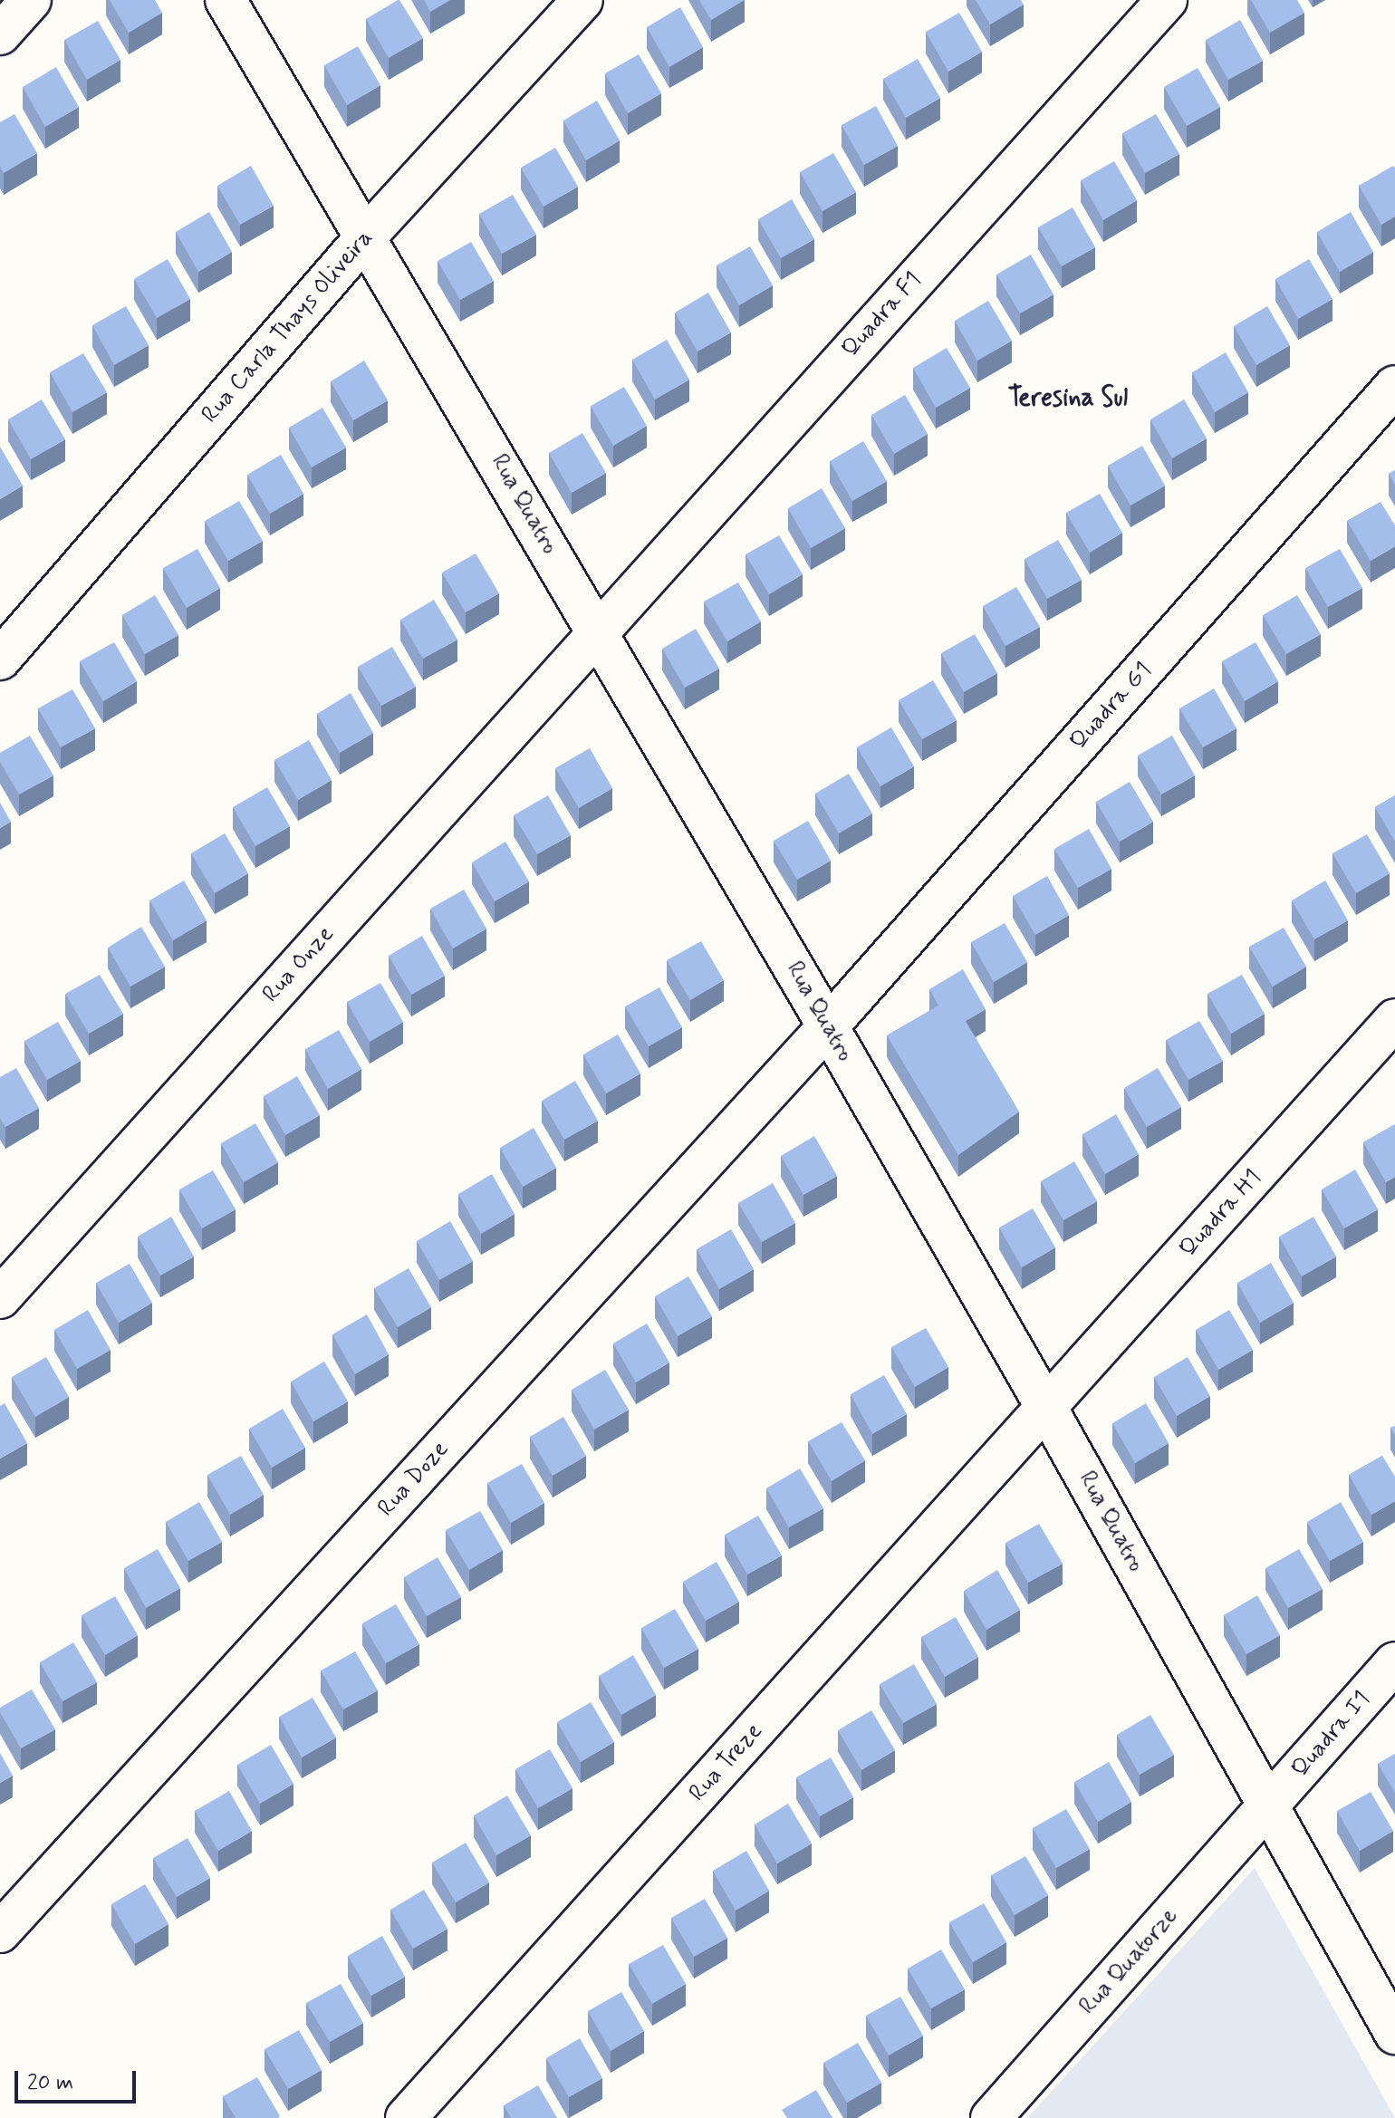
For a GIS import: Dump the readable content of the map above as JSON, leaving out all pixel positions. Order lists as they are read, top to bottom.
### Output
{
  "streets": {
    "street": [
      "Quadra F1",
      "Rua Carla Thays Oliveira",
      "Rua Quatro",
      "Quadra G1",
      "Rua Onze",
      "Quadra H1",
      "Rua Doze",
      "Quadra I1",
      "Rua Treze",
      "Rua Quatorze"
    ]
  },
  "crossings": [
    ["Quadra F1", "Rua Quatro"],
    ["Quadra F1", "Rua Onze"],
    ["Rua Carla Thays Oliveira", "Rua Quatro"],
    ["Rua Quatro", "Quadra G1"],
    ["Rua Quatro", "Rua Onze"],
    ["Rua Quatro", "Quadra H1"],
    ["Rua Quatro", "Rua Doze"],
    ["Rua Quatro", "Quadra I1"],
    ["Rua Quatro", "Rua Treze"],
    ["Rua Quatro", "Rua Quatorze"],
    ["Quadra G1", "Rua Doze"],
    ["Quadra H1", "Rua Treze"],
    ["Quadra I1", "Rua Quatorze"]
  ],
  "districts": ["Teresina Sul"],
  "scale_bar": "20 m"
}
